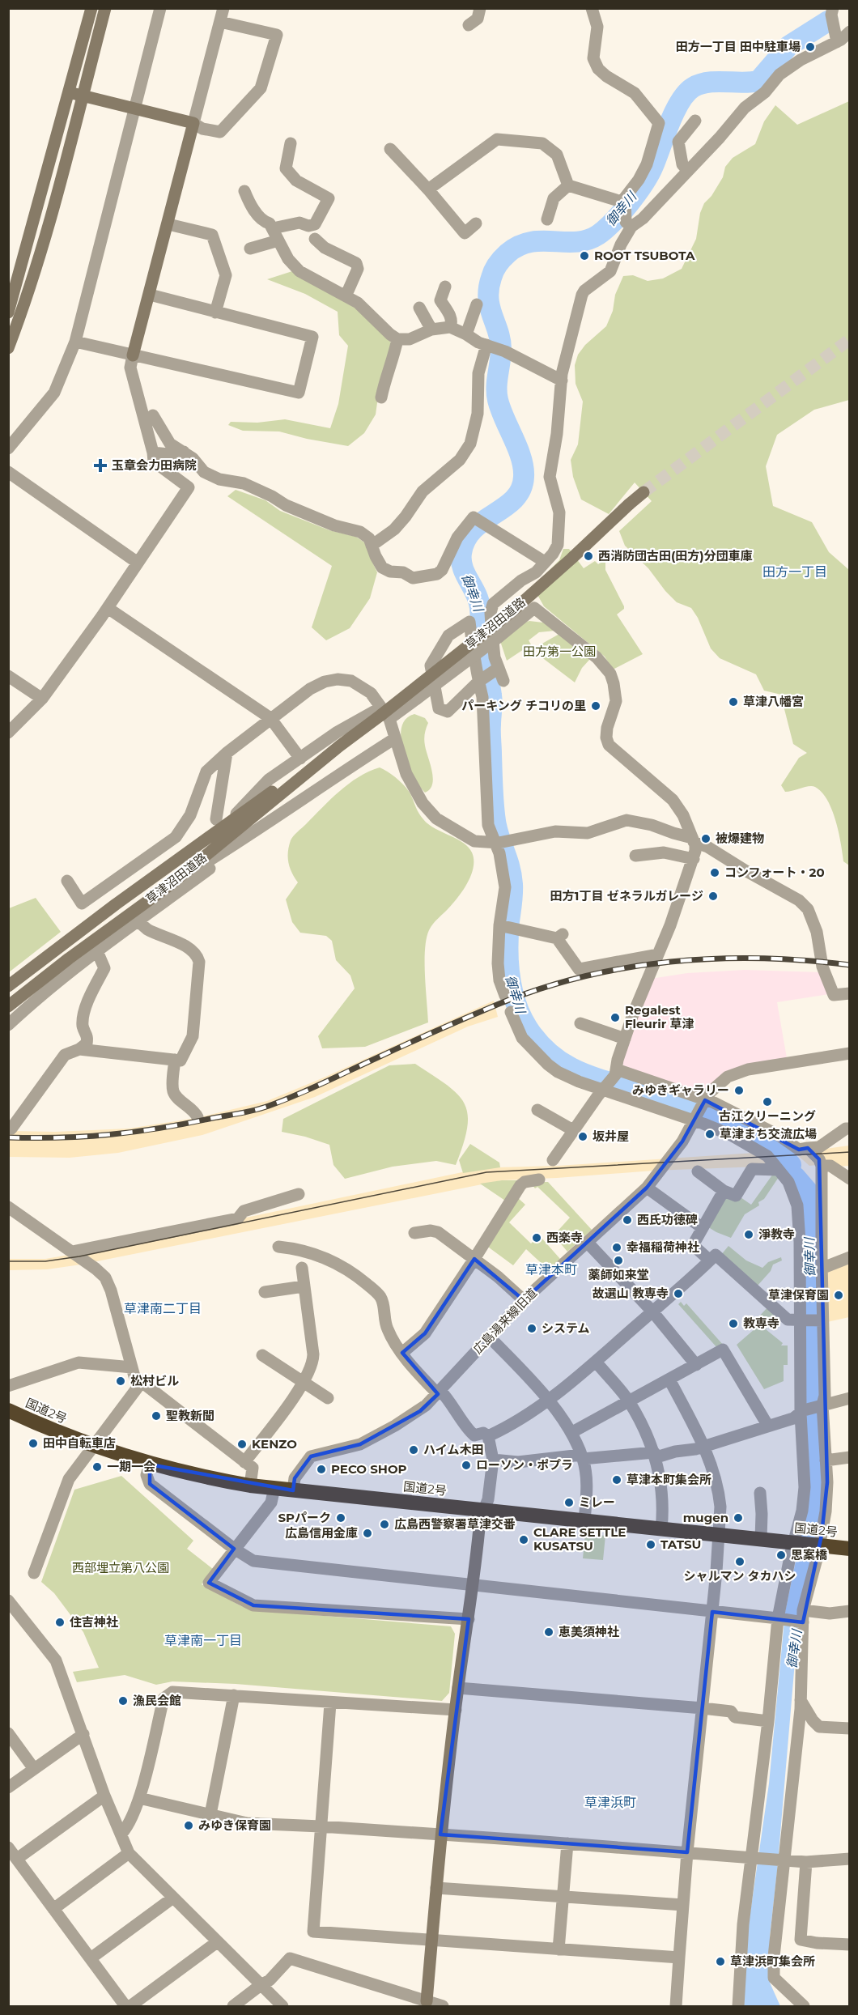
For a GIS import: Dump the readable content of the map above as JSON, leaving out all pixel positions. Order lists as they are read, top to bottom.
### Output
{
  "streets": {
    "highway": ["国道2号"],
    "street": ["草津沼田道路", "広島湯来線旧道"]
  },
  "crossings": [
    ["広島湯来線旧道", "国道2号"]
  ],
  "districts": [
    "田方一丁目",
    "草津本町",
    "草津南二丁目",
    "草津南一丁目",
    "草津浜町"
  ],
  "water": ["御幸川"],
  "parks": ["田方第一公園", "西部埋立第八公園"],
  "places": {
    "other": [
      "田方一丁目 田中駐車場",
      "ROOT TSUBOTA",
      "西消防団古田(田方)分団車庫",
      "草津八幡宮",
      "パーキング チコリの里",
      "被爆建物",
      "コンフォート・20",
      "田方1丁目 ゼネラルガレージ",
      "Regalest Fleurir 草津",
      "みゆきギャラリー",
      "古江クリーニング",
      "草津まち交流広場",
      "坂井屋",
      "西氏功徳碑",
      "淨教寺",
      "西楽寺",
      "幸福稲荷神社",
      "薬師如来堂",
      "故選山 教専寺",
      "草津保育園",
      "教専寺",
      "システム",
      "松村ビル",
      "聖教新聞",
      "田中自転車店",
      "KENZO",
      "ハイム木田",
      "ローソン・ポプラ",
      "一期一会",
      "PECO SHOP",
      "草津本町集会所",
      "ミレー",
      "SPパーク",
      "mugen",
      "広島西警察署草津交番",
      "広島信用金庫",
      "CLARE SETTLE KUSATSU",
      "TATSU",
      "思案橋",
      "シャルマン タカハシ",
      "住吉神社",
      "恵美須神社",
      "漁民会館",
      "みゆき保育園",
      "草津浜町集会所"
    ],
    "health": ["玉章会力田病院"]
  }
}
